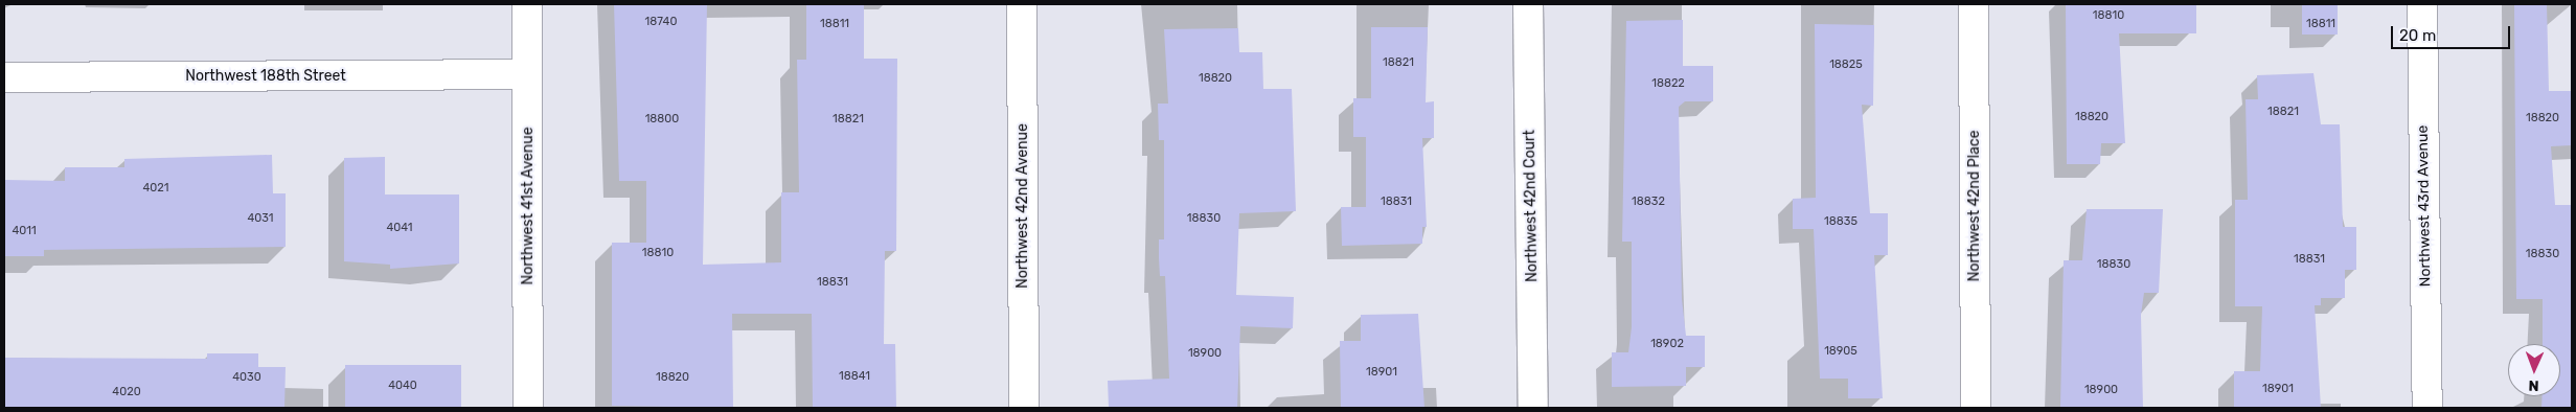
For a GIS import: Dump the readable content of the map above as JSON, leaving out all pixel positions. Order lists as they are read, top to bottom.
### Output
{
  "streets": {
    "street": [
      "Northwest 188th Street",
      "Northwest 41st Avenue",
      "Northwest 42nd Avenue",
      "Northwest 42nd Court",
      "Northwest 42nd Place",
      "Northwest 43rd Avenue"
    ]
  },
  "crossings": [
    ["Northwest 188th Street", "Northwest 41st Avenue"]
  ],
  "house_numbers": [
    "18810",
    "18740",
    "18811",
    "18811",
    "18821",
    "18825",
    "18820",
    "18822",
    "18821",
    "18820",
    "18820",
    "18800",
    "18821",
    "4021",
    "18831",
    "18832",
    "4031",
    "18830",
    "18835",
    "4041",
    "4011",
    "18810",
    "18830",
    "18831",
    "18830",
    "18831",
    "18902",
    "18905",
    "18900",
    "18901",
    "18841",
    "4030",
    "18820",
    "4040",
    "18901",
    "18900",
    "4020"
  ],
  "scale_bar": "20 m",
  "north": "bottom"
}
